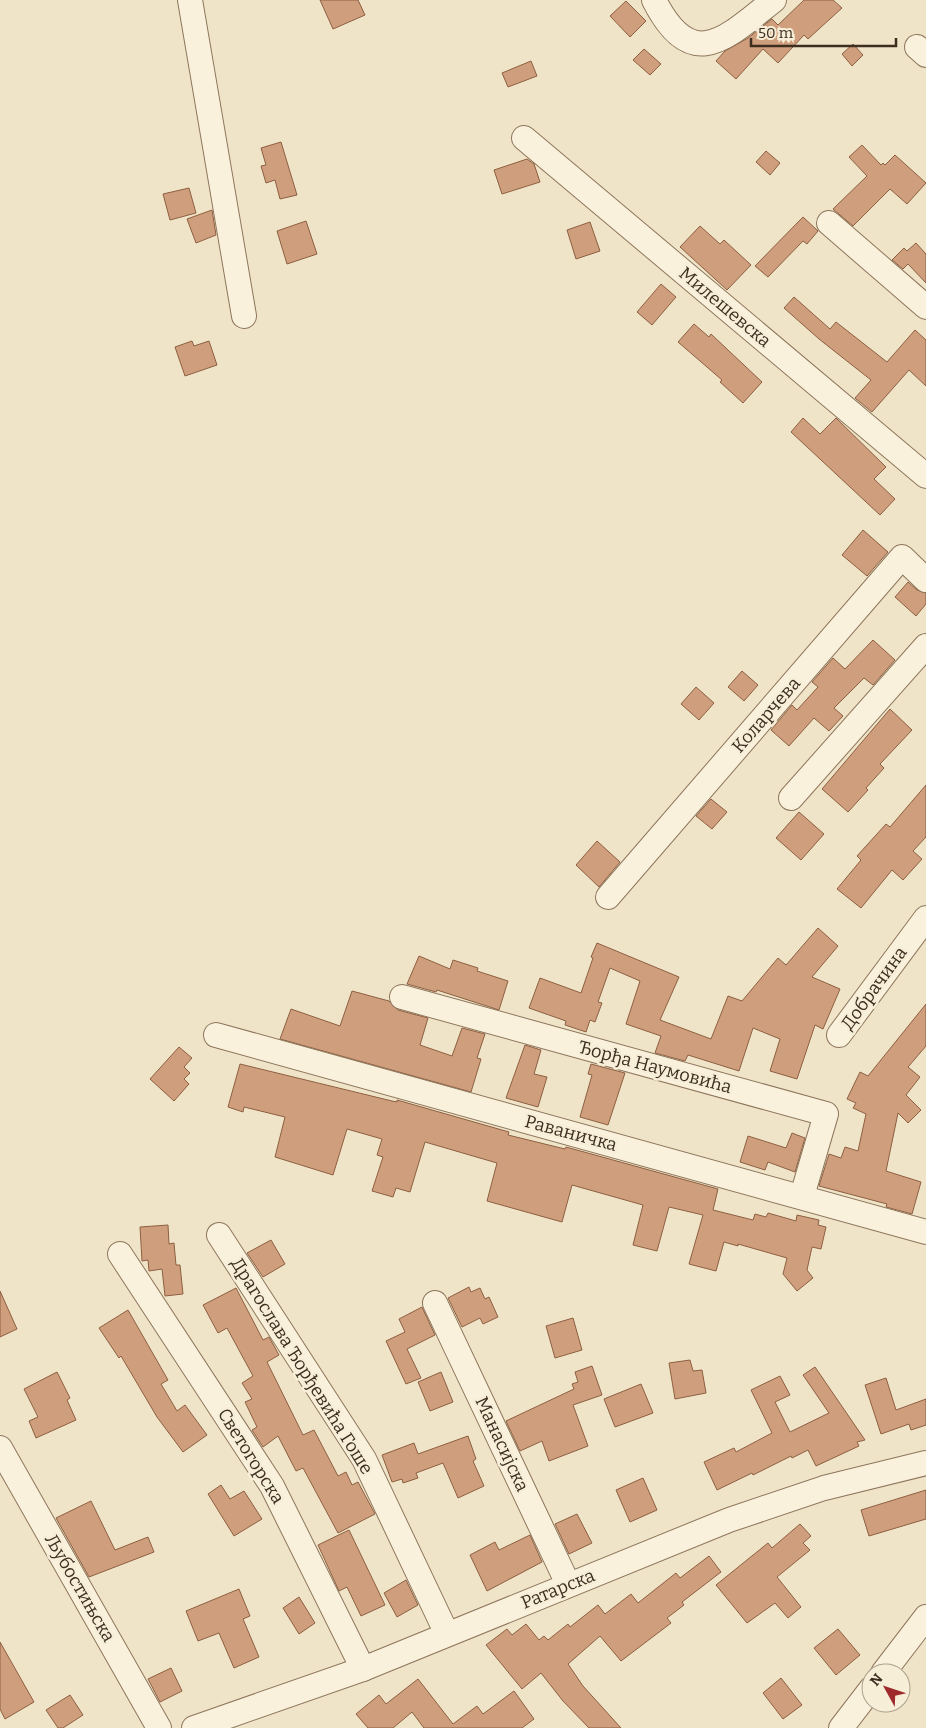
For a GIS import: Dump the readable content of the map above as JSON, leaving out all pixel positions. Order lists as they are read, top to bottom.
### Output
{
  "streets": {
    "street": [
      "Милешевска",
      "Коларчева",
      "Добрачина",
      "Ђорђа Наумовића",
      "Раваничка",
      "Драгослава Ђорђевића Гоше",
      "Манасијска",
      "Светогорска",
      "Љубостињска",
      "Ратарска"
    ]
  },
  "crossings": [
    ["Ђорђа Наумовића", "Раваничка"],
    ["Драгослава Ђорђевића Гоше", "Ратарска"],
    ["Манасијска", "Ратарска"],
    ["Светогорска", "Ратарска"]
  ],
  "scale_bar": "50 m",
  "north": "top left"
}
